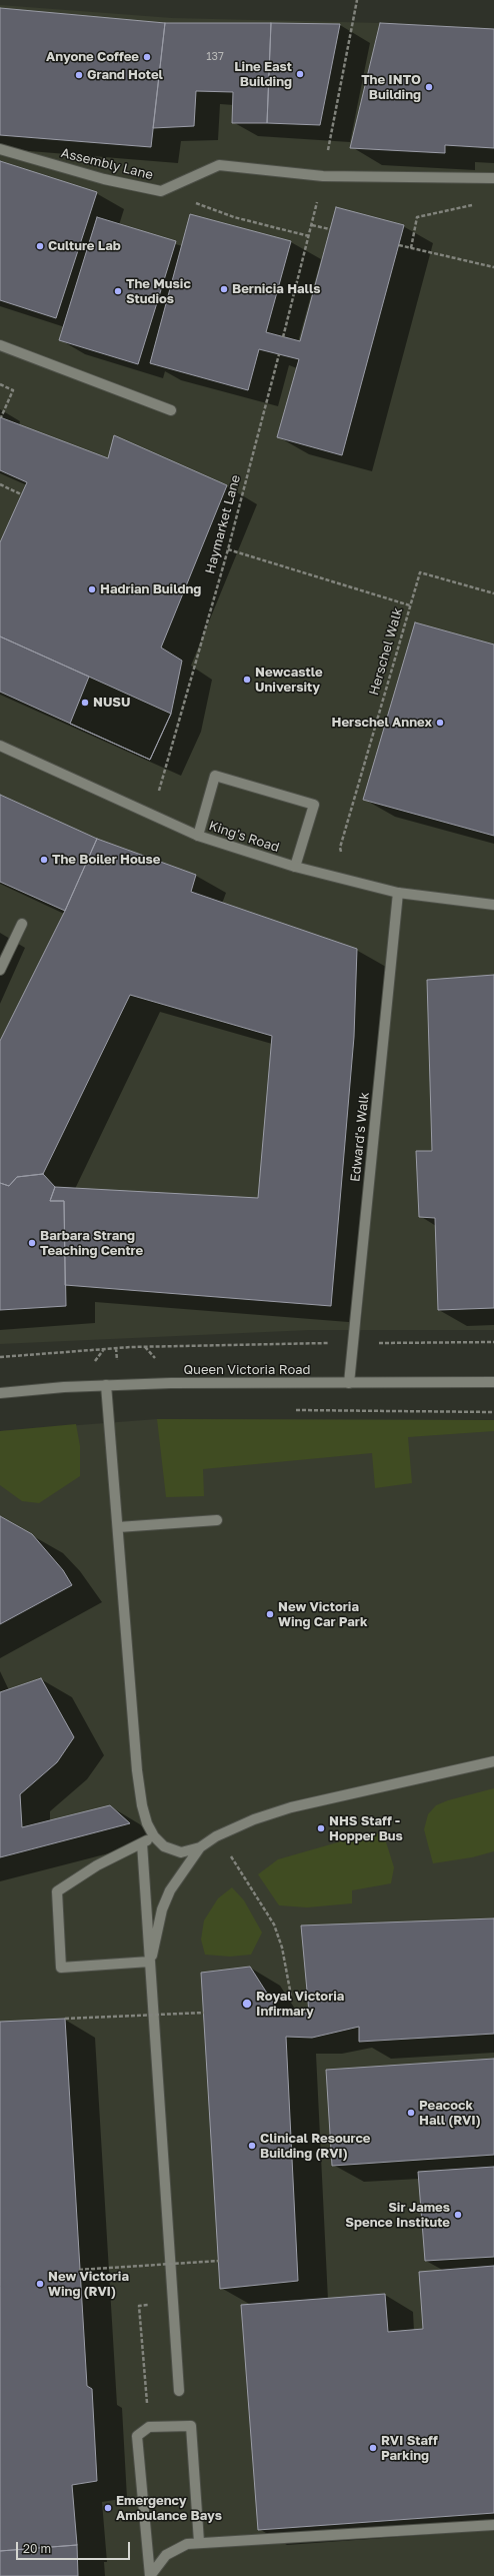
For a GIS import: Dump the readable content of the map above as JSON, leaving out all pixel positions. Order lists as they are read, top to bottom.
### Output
{
  "streets": {
    "street": [
      "Assembly Lane",
      "King's Road",
      "Edward's Walk",
      "Queen Victoria Road"
    ],
    "path": ["Haymarket Lane", "Herschel Walk"]
  },
  "crossings": [
    ["Haymarket Lane", "King's Road"],
    ["Herschel Walk", "King's Road"],
    ["King's Road", "Edward's Walk"],
    ["Edward's Walk", "Queen Victoria Road"]
  ],
  "places": [
    "Anyone Coffee",
    "Line East Building",
    "Grand Hotel",
    "The INTO Building",
    "Culture Lab",
    "Bernicia Halls",
    "The Music Studios",
    "Hadrian Buildng",
    "Newcastle University",
    "NUSU",
    "Herschel Annex",
    "The Boiler House",
    "Barbara Strang Teaching Centre",
    "New Victoria Wing Car Park",
    "NHS Staff - Hopper Bus",
    "Royal Victoria Infirmary",
    "Peacock Hall (RVI)",
    "Clinical Resource Building (RVI)",
    "Sir James Spence Institute",
    "New Victoria Wing (RVI)",
    "RVI Staff Parking",
    "Emergency Ambulance Bays"
  ],
  "house_numbers": ["137"],
  "scale_bar": "20 m"
}
